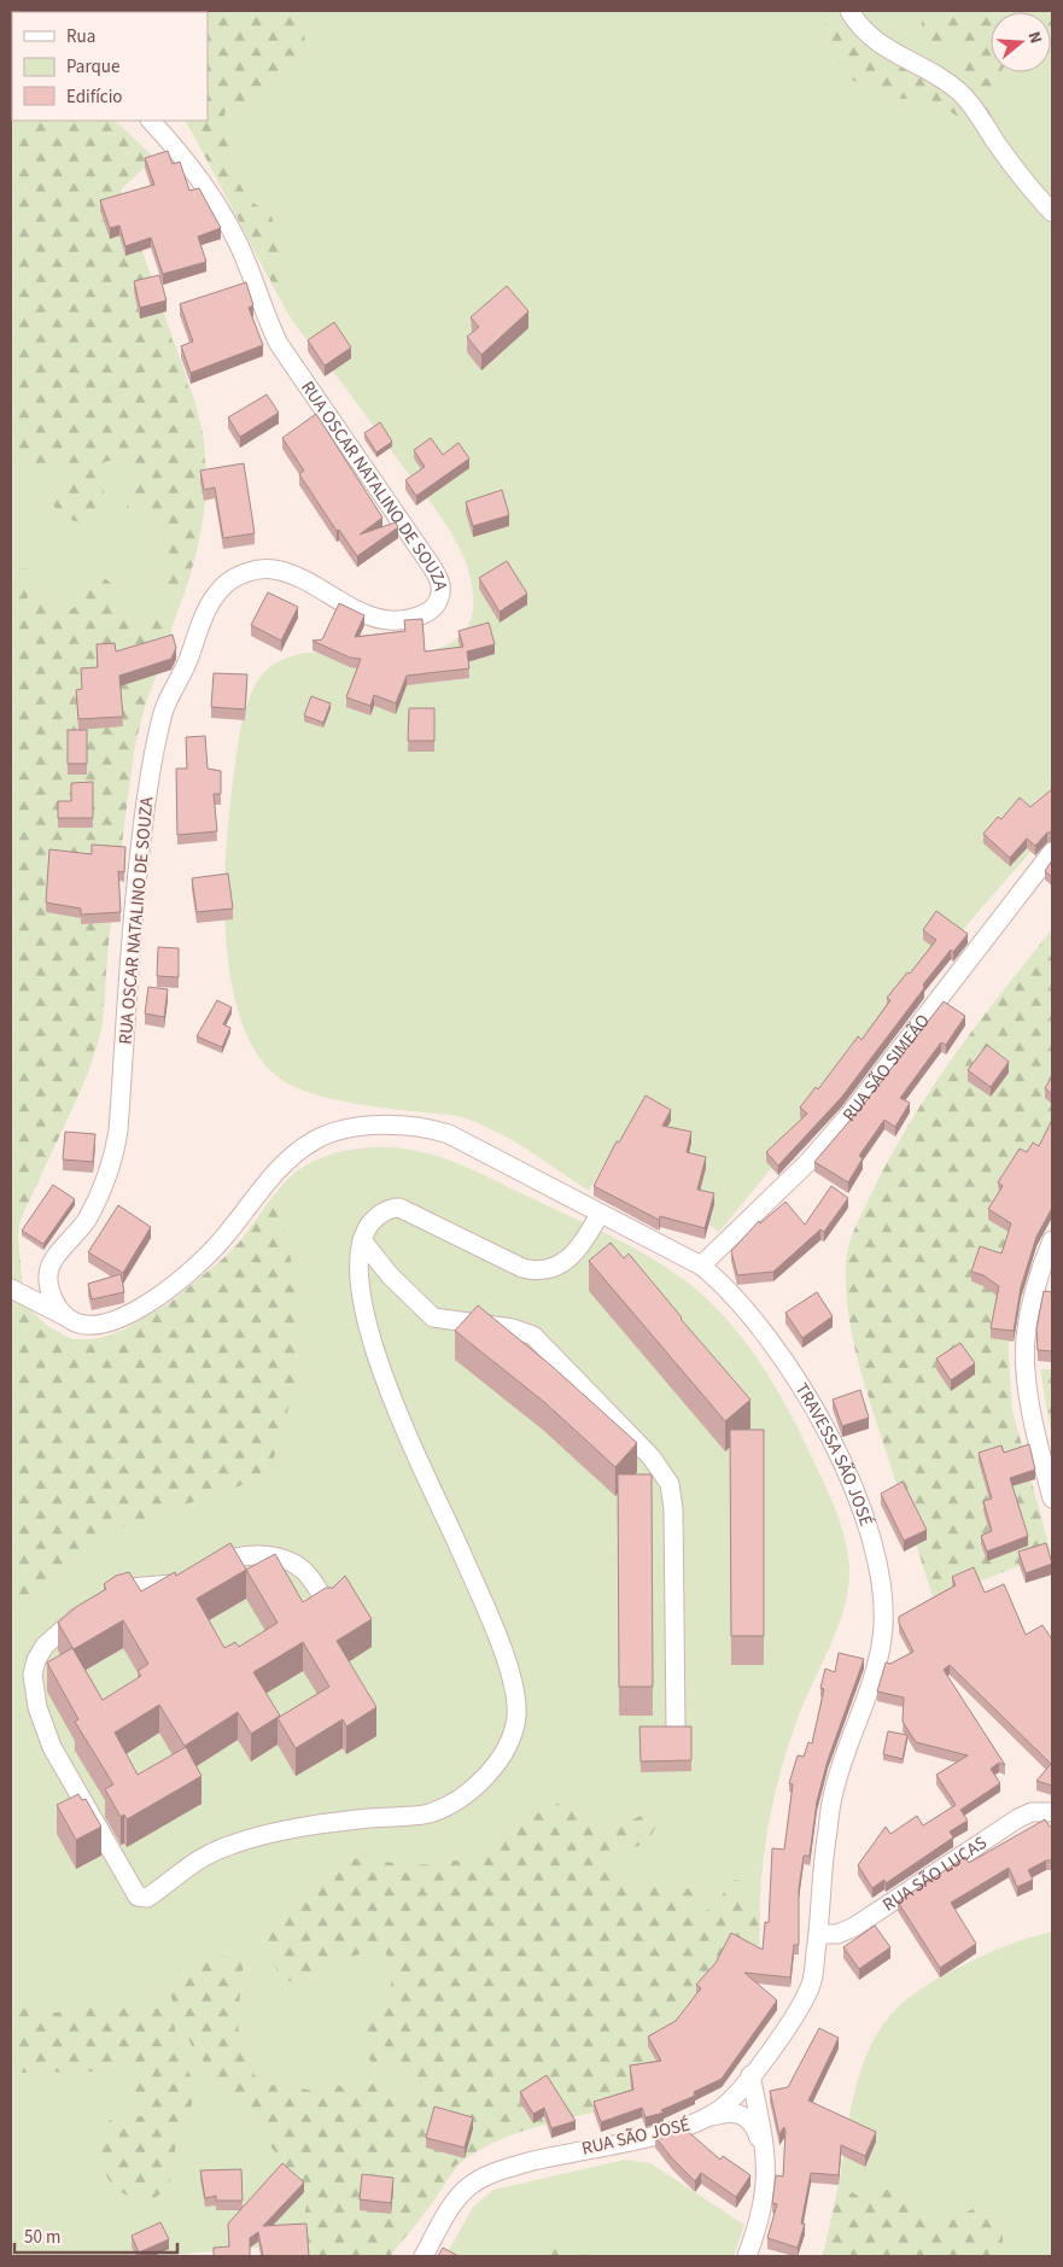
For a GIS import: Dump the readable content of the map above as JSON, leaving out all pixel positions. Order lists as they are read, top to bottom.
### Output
{
  "streets": {
    "street": [
      "RUA OSCAR NATALINO DE SOUZA",
      "RUA SÃO SIMEÃO",
      "TRAVESSA SÃO JOSÉ",
      "RUA SÃO LUCAS",
      "RUA SÃO JOSÉ"
    ]
  },
  "crossings": [
    ["RUA OSCAR NATALINO DE SOUZA", "TRAVESSA SÃO JOSÉ"],
    ["RUA SÃO SIMEÃO", "TRAVESSA SÃO JOSÉ"],
    ["TRAVESSA SÃO JOSÉ", "RUA SÃO LUCAS"],
    ["TRAVESSA SÃO JOSÉ", "RUA SÃO JOSÉ"],
    ["RUA SÃO LUCAS", "RUA SÃO JOSÉ"]
  ],
  "legend": ["Rua", "Parque", "Edifício"],
  "scale_bar": "50 m",
  "north": "right"
}
